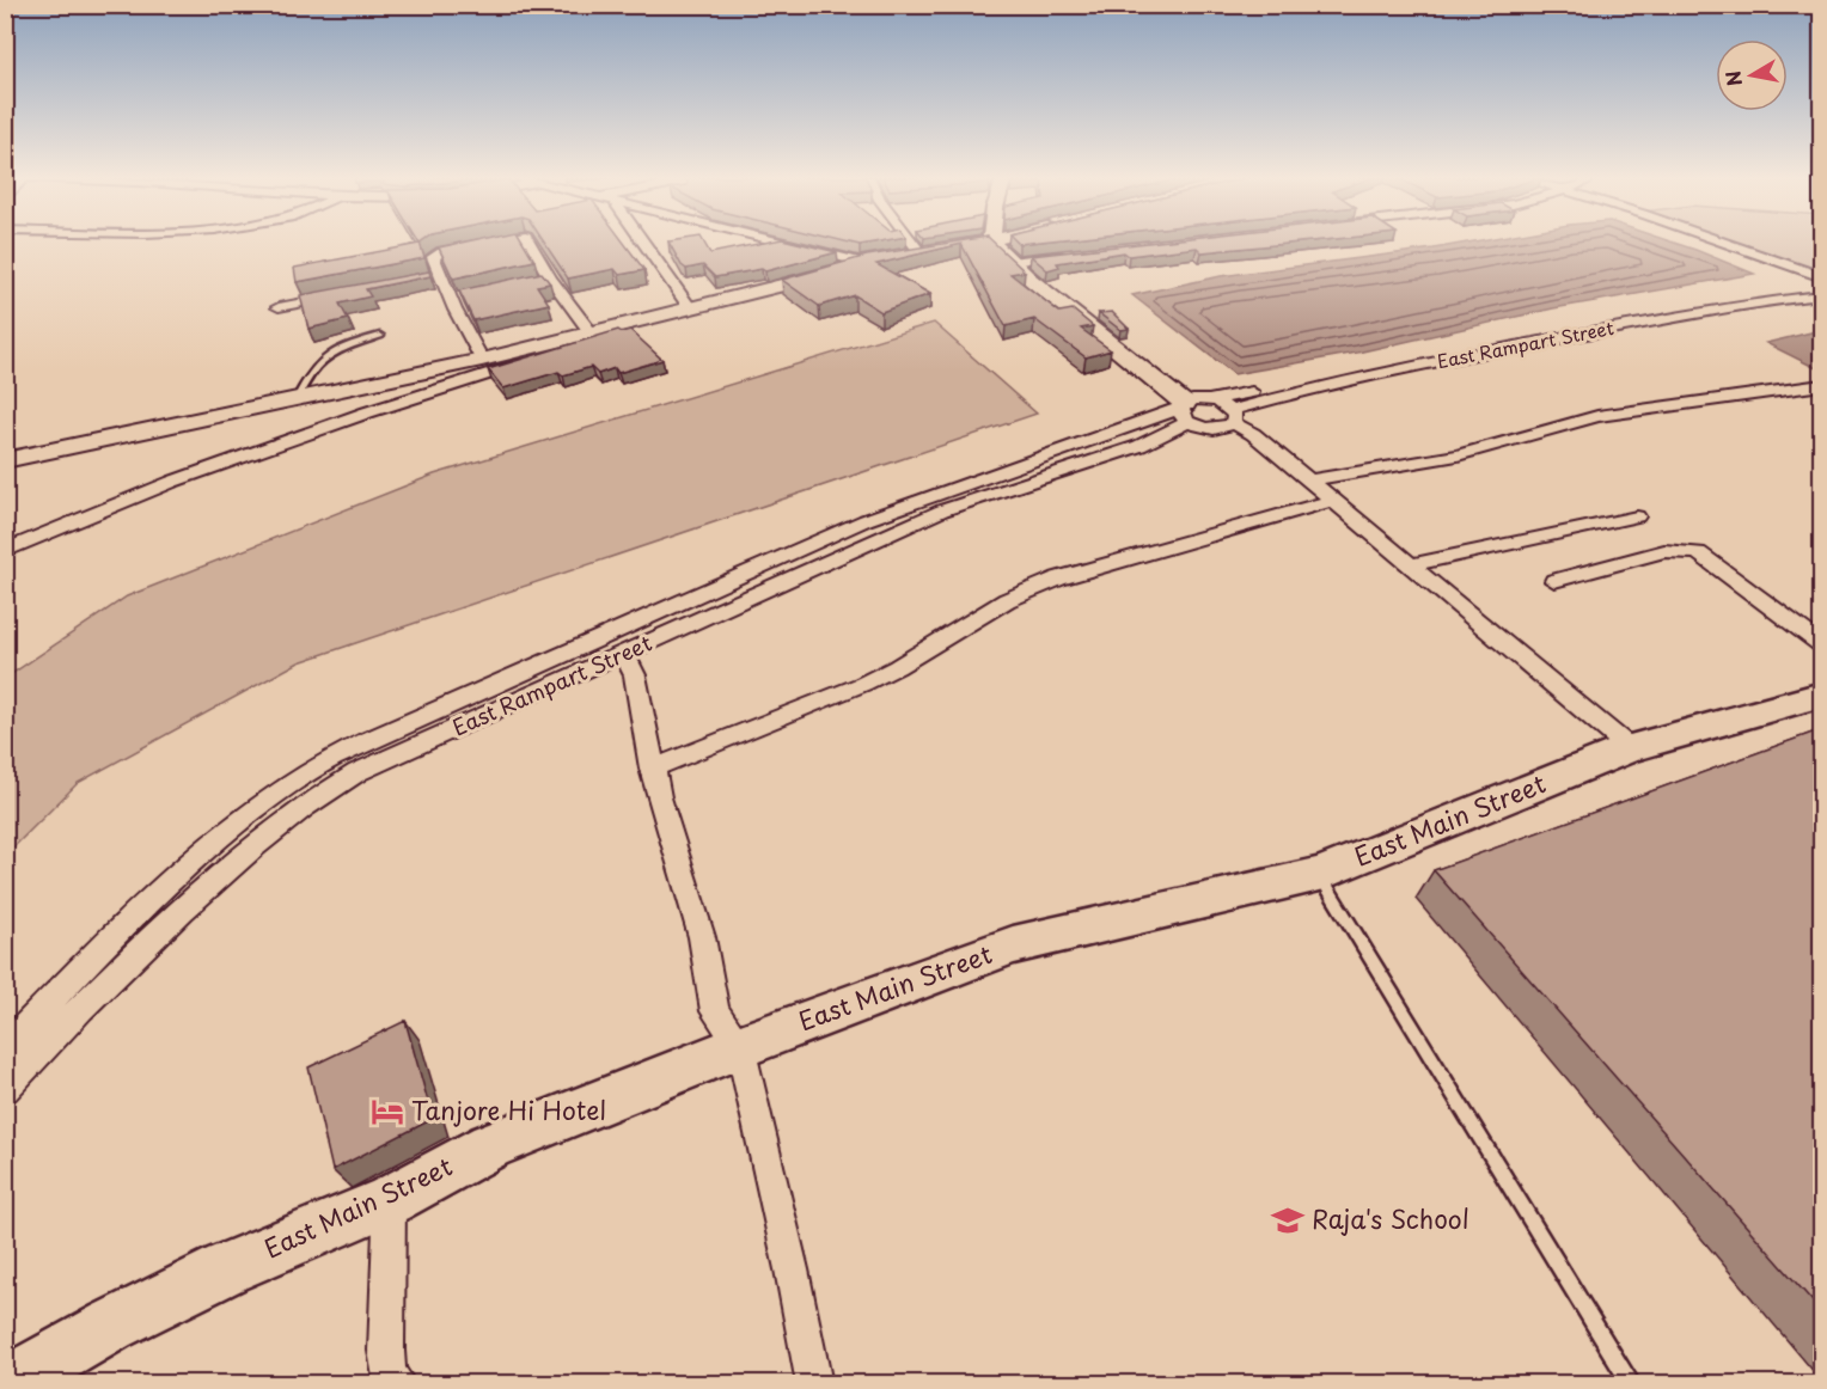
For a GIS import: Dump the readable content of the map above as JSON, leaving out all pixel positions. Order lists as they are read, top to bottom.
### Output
{
  "streets": {
    "main road": ["East Main Street"],
    "street": ["East Rampart Street"]
  },
  "places": {
    "hotel": ["Tanjore Hi Hotel"],
    "school or university": ["Raja's School"]
  },
  "north": "left"
}
